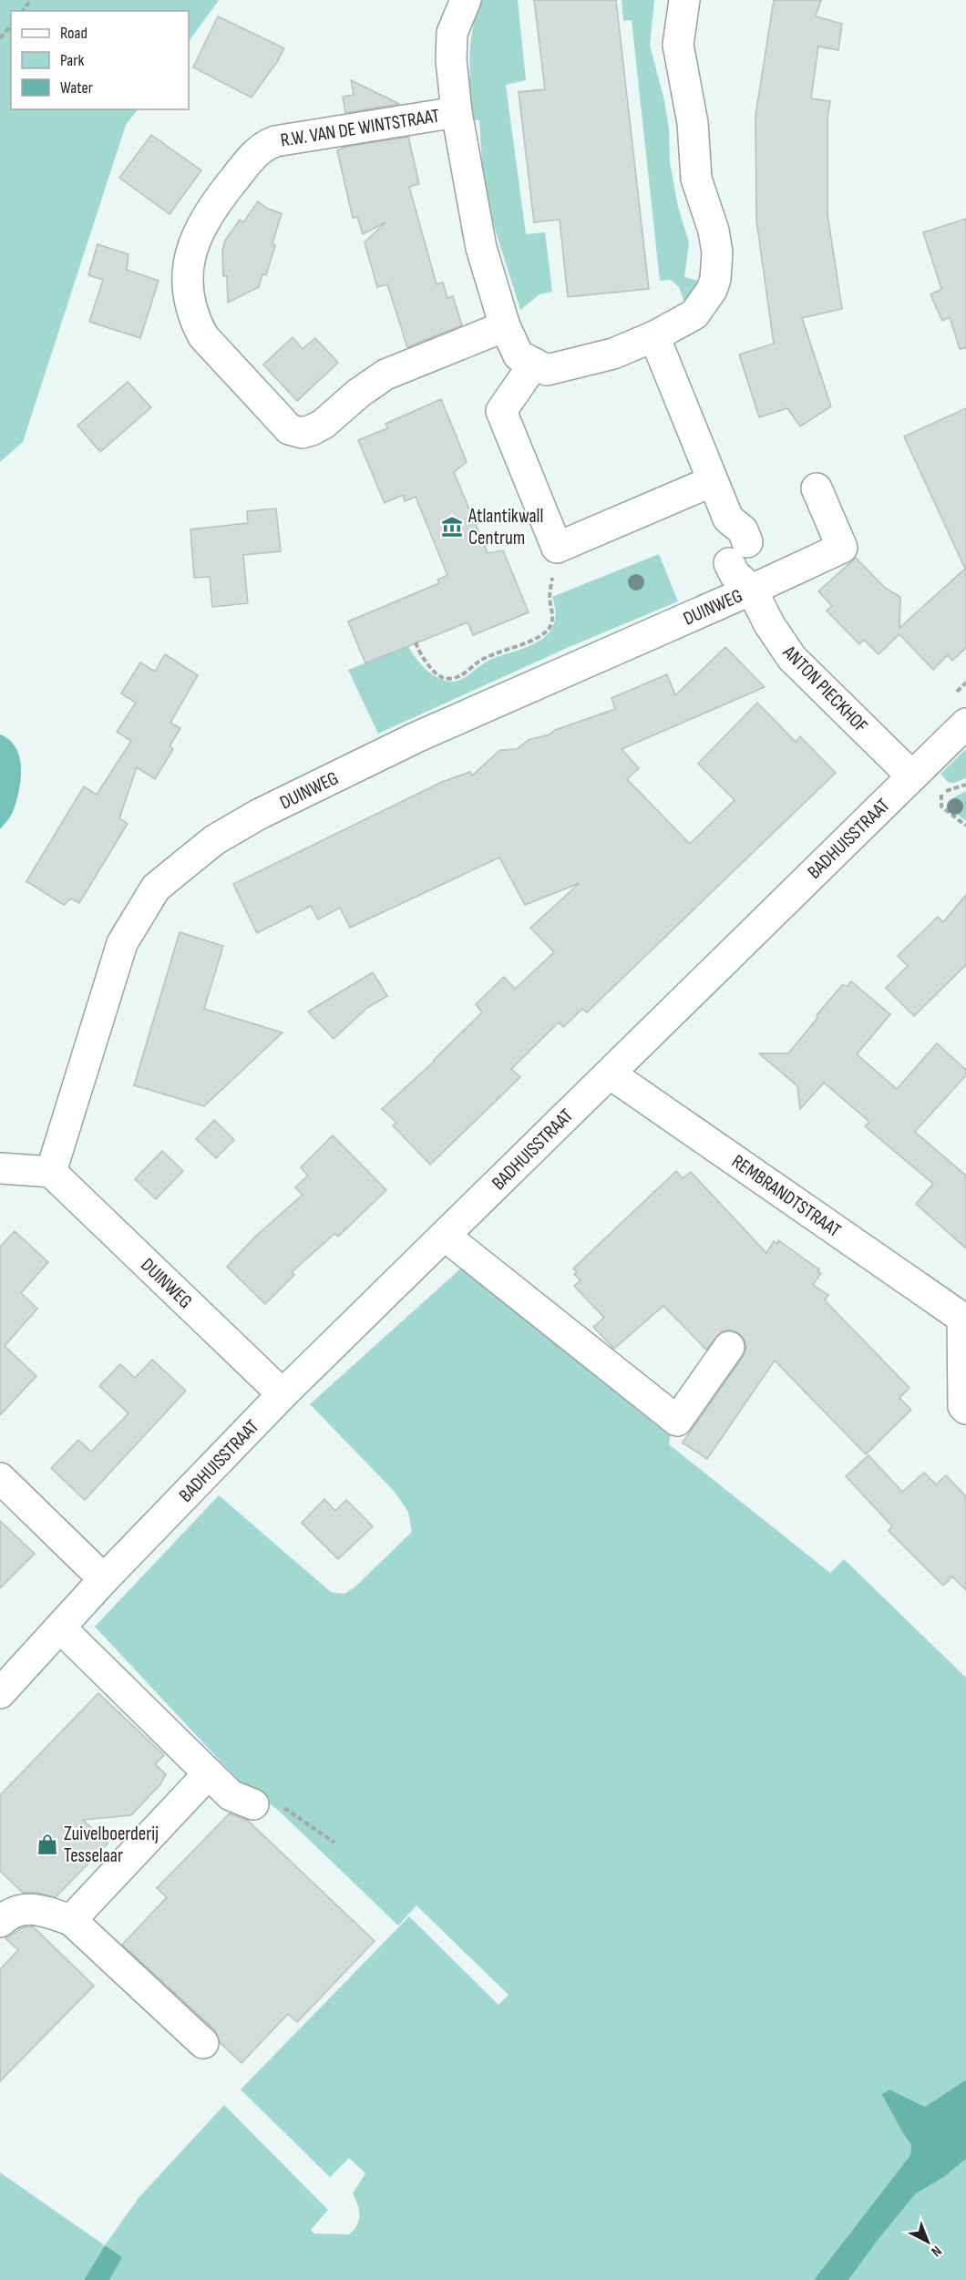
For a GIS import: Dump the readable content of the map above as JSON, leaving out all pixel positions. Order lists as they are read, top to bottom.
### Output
{
  "streets": {
    "street": [
      "R.W. VAN DE WINTSTRAAT",
      "DUINWEG",
      "ANTON PIECKHOF",
      "BADHUISSTRAAT",
      "REMBRANDTSTRAAT"
    ]
  },
  "crossings": [
    ["DUINWEG", "ANTON PIECKHOF"],
    ["DUINWEG", "BADHUISSTRAAT"],
    ["ANTON PIECKHOF", "BADHUISSTRAAT"],
    ["BADHUISSTRAAT", "REMBRANDTSTRAAT"]
  ],
  "places": {
    "museum": ["Atlantikwall Centrum"],
    "shop": ["Zuivelboerderij Tesselaar"]
  },
  "legend": ["Road", "Park", "Water"],
  "north": "bottom right"
}
